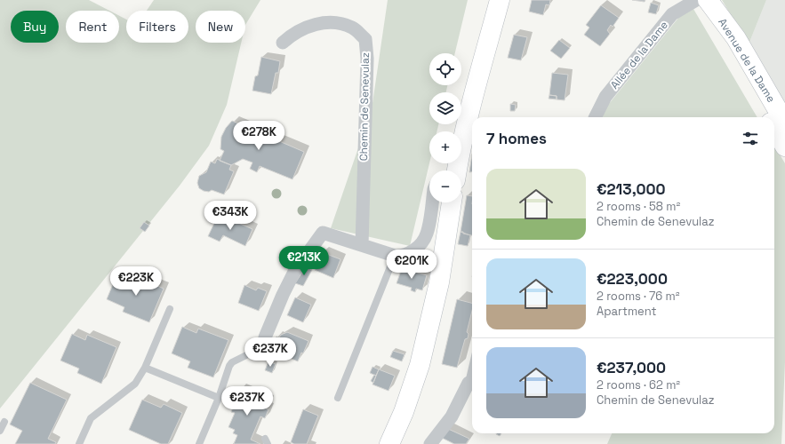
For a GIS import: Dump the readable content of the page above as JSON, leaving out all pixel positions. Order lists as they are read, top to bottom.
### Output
{
  "streets": {
    "main road": ["Avenue de la Dame"],
    "street": ["Allée de la Dame", "Chemin de Senevulaz"]
  },
  "page": {
    "chip": [
      "Buy",
      "Rent",
      "Filters",
      "New"
    ],
    "map_buttons": ["+", "−"],
    "heading": "7 homes",
    "price": [
      "€278K",
      "€343K",
      "€213K",
      "€201K",
      "€223K",
      "€237K",
      "€237K"
    ],
    "list": [
      {
        "name": "€213,000",
        "note": "2 rooms · 58 m² · Chemin de Senevulaz"
      },
      {
        "name": "€223,000",
        "note": "2 rooms · 76 m² · Apartment"
      },
      {
        "name": "€237,000",
        "note": "2 rooms · 62 m² · Chemin de Senevulaz"
      }
    ]
  }
}
